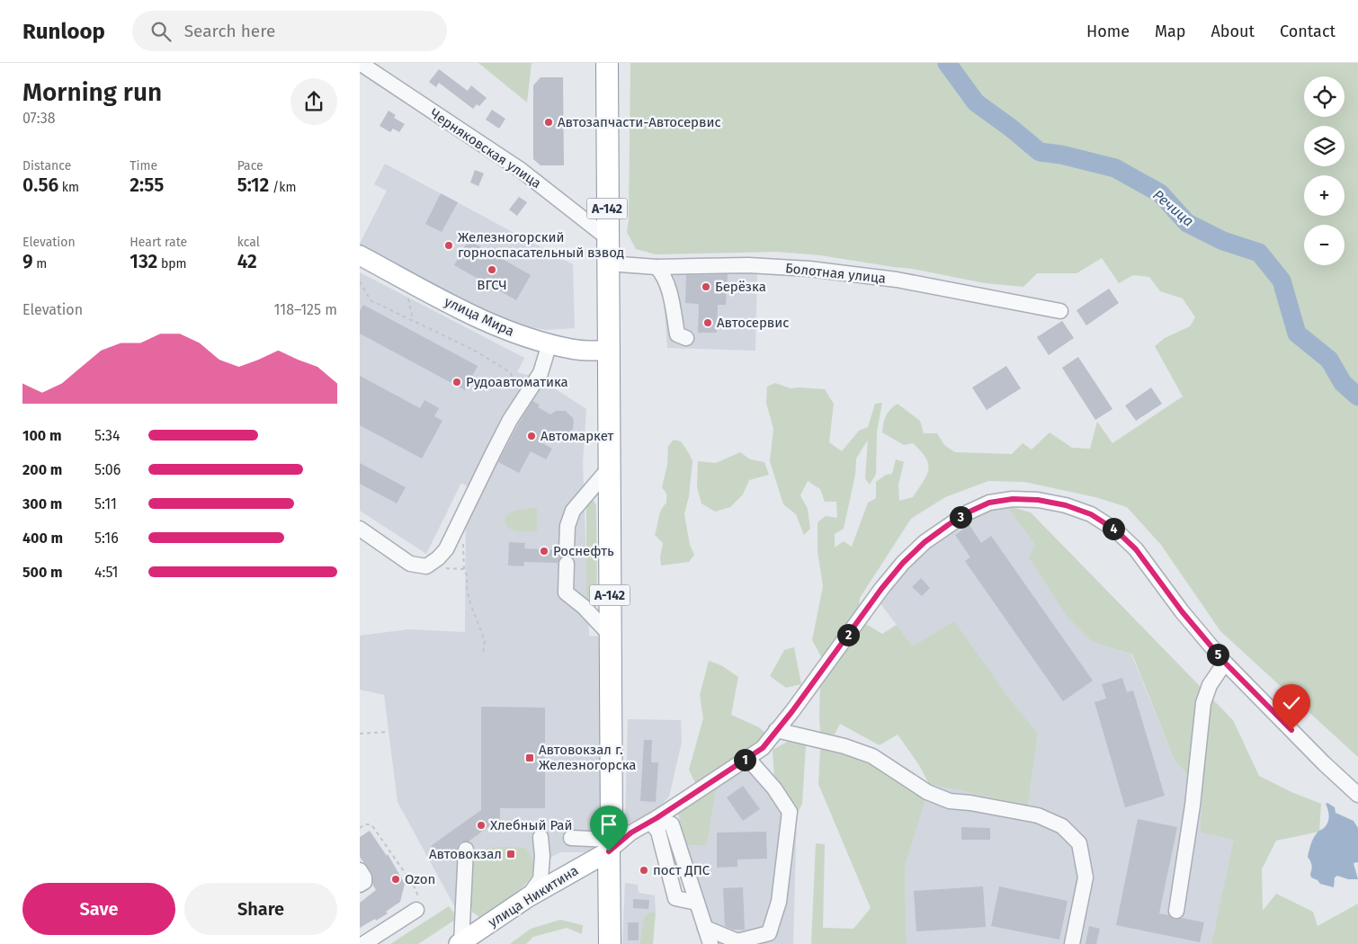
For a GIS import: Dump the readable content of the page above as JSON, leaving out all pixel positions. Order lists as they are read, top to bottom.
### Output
{
  "streets": {
    "highway": ["А-142"],
    "main road": ["улица Мира", "улица Никитина"],
    "street": ["Черняковская улица", "Болотная улица"]
  },
  "crossings": [
    ["Черняковская улица", "А-142"],
    ["А-142", "Болотная улица"],
    ["А-142", "улица Мира"],
    ["А-142", "улица Никитина"]
  ],
  "water": ["Речица"],
  "places": {
    "other": [
      "Автозапчасти-Автосервис",
      "Железногорский горноспасательный взвод",
      "ВГСЧ",
      "Берёзка",
      "Автосервис",
      "Рудоавтоматика",
      "Автомаркет",
      "Роснефть",
      "Хлебный Рай",
      "пост ДПС",
      "Ozon"
    ],
    "transit": ["Автовокзал г. Железногорска", "Автовокзал"]
  },
  "page": {
    "header": "Runloop",
    "search": "Search here",
    "nav": [
      "Home",
      "Map",
      "About",
      "Contact"
    ],
    "heading": ["Morning run", "07:38"],
    "map_buttons": ["+", "−"],
    "stats": [
      ["Distance", "0.56 km"],
      ["Time", "2:55"],
      ["Pace", "5:12 /km"],
      ["Elevation", "9 m"],
      ["Heart rate", "132 bpm"],
      ["kcal", "42"]
    ],
    "chart": ["Elevation", "118–125 m"],
    "list": [
      {
        "name": "100 m",
        "note": "5:34"
      },
      {
        "name": "200 m",
        "note": "5:06"
      },
      {
        "name": "300 m",
        "note": "5:11"
      },
      {
        "name": "400 m",
        "note": "5:16"
      },
      {
        "name": "500 m",
        "note": "4:51"
      }
    ],
    "pins": [
      "3",
      "4",
      "2",
      "5",
      "1"
    ],
    "buttons": ["Save", "Share"]
  }
}
